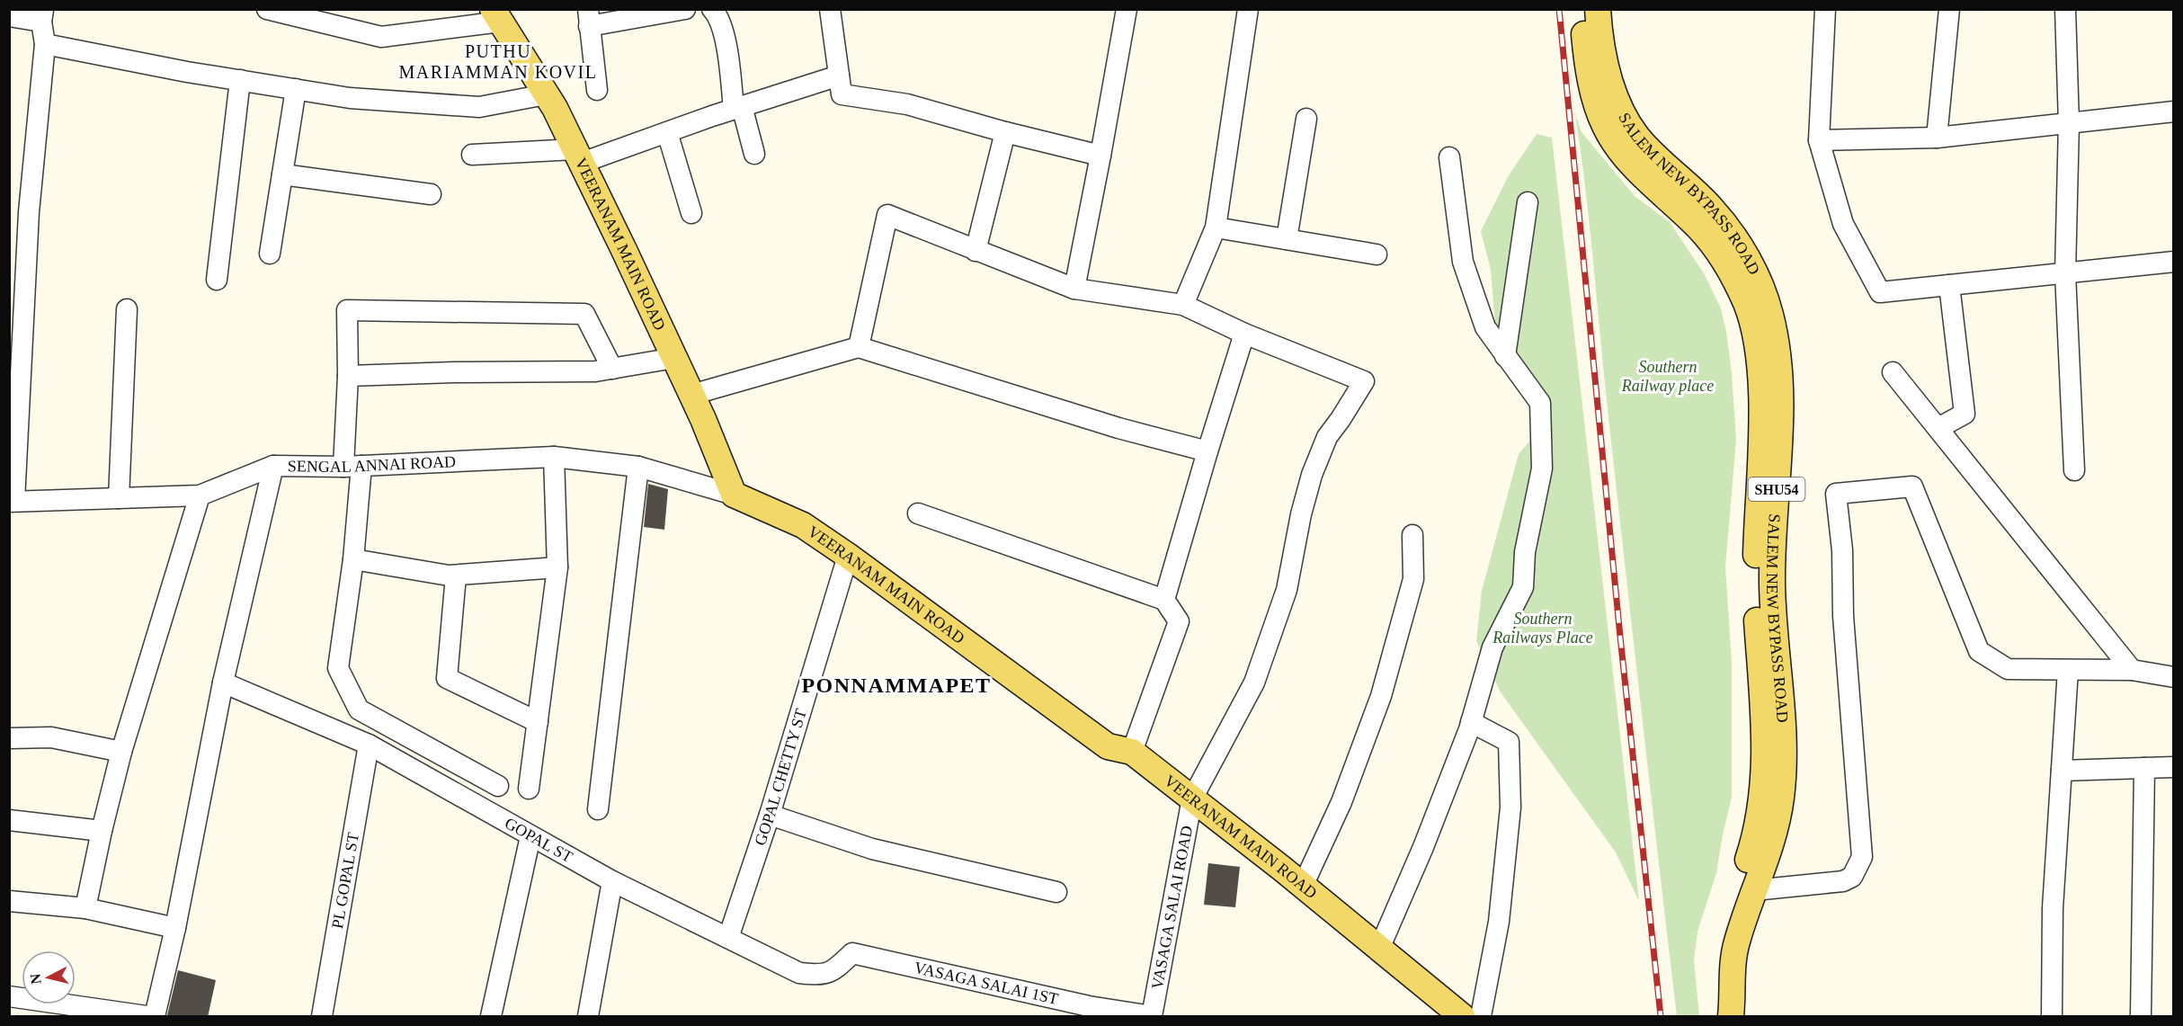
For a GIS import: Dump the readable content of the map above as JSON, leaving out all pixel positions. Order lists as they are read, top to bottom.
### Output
{
  "streets": {
    "main road": ["SALEM NEW BYPASS ROAD", "VEERANAM MAIN ROAD", "SHU54"],
    "street": [
      "SENGAL ANNAI ROAD",
      "GOPAL CHETTY ST",
      "GOPAL ST",
      "PL GOPAL ST",
      "VASAGA SALAI ROAD",
      "VASAGA SALAI 1ST"
    ]
  },
  "crossings": [
    ["VEERANAM MAIN ROAD", "SENGAL ANNAI ROAD"],
    ["VEERANAM MAIN ROAD", "GOPAL CHETTY ST"],
    ["VEERANAM MAIN ROAD", "VASAGA SALAI ROAD"],
    ["GOPAL CHETTY ST", "GOPAL ST"],
    ["GOPAL ST", "PL GOPAL ST"],
    ["GOPAL ST", "VASAGA SALAI 1ST"],
    ["VASAGA SALAI ROAD", "VASAGA SALAI 1ST"]
  ],
  "districts": ["PUTHU MARIAMMAN KOVIL", "PONNAMMAPET"],
  "parks": ["Southern Railway place", "Southern Railways Place"],
  "north": "left"
}
